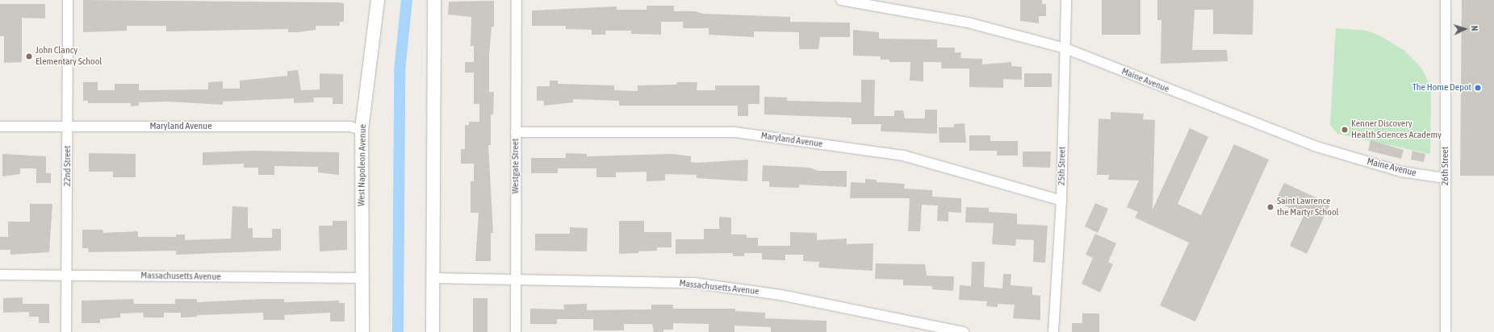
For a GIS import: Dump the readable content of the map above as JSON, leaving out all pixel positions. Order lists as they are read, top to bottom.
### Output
{
  "streets": {
    "main road": ["West Napoleon Avenue"],
    "street": [
      "Maine Avenue",
      "Maryland Avenue",
      "22nd Street",
      "Westgate Street",
      "25th Street",
      "26th Street",
      "Massachusetts Avenue"
    ]
  },
  "crossings": [
    ["Maine Avenue", "25th Street"],
    ["Maine Avenue", "26th Street"],
    ["Maryland Avenue", "West Napoleon Avenue"],
    ["Maryland Avenue", "22nd Street"],
    ["Maryland Avenue", "Westgate Street"],
    ["Maryland Avenue", "25th Street"],
    ["West Napoleon Avenue", "Massachusetts Avenue"],
    ["22nd Street", "Massachusetts Avenue"],
    ["Westgate Street", "Massachusetts Avenue"]
  ],
  "places": [
    "John Clancy Elementary School",
    "The Home Depot",
    "Kenner Discovery Health Sciences Academy",
    "Saint Lawrence the Martyr School"
  ],
  "north": "right"
}
